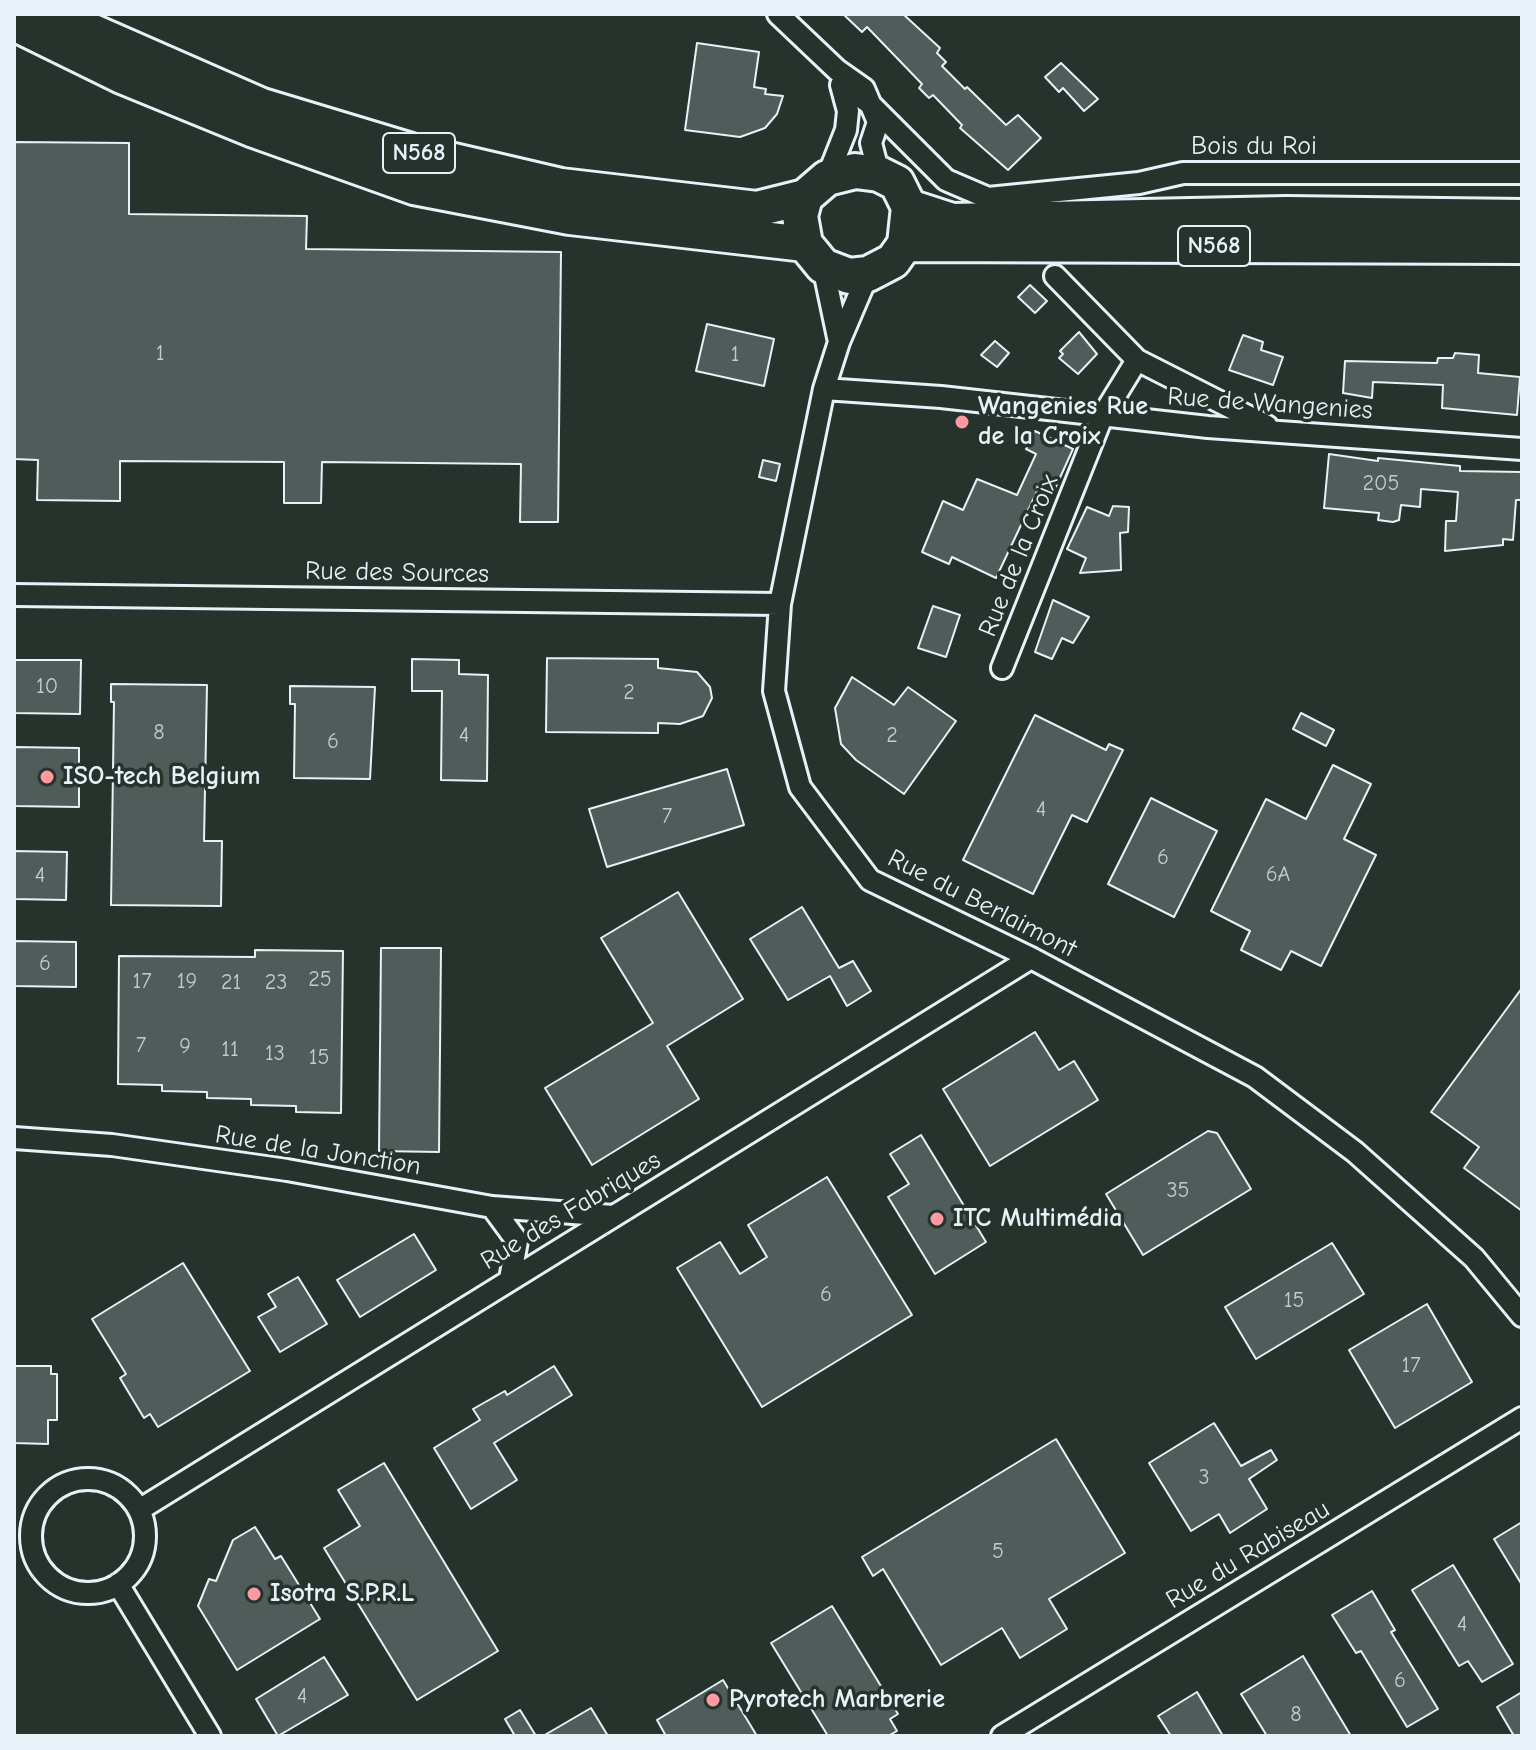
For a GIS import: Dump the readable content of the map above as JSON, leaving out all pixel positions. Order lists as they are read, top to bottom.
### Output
{
  "streets": {
    "highway": ["N568"],
    "street": [
      "Bois du Roi",
      "Rue de Wangenies",
      "Rue de la Croix",
      "Rue des Sources",
      "Rue du Berlaimont",
      "Rue de la Jonction",
      "Rue des Fabriques",
      "Rue du Rabiseau"
    ]
  },
  "crossings": [
    ["N568", "Rue du Berlaimont"],
    ["Rue de Wangenies", "Rue de la Croix"],
    ["Rue de Wangenies", "Rue du Berlaimont"],
    ["Rue des Sources", "Rue du Berlaimont"],
    ["Rue du Berlaimont", "Rue des Fabriques"],
    ["Rue de la Jonction", "Rue des Fabriques"]
  ],
  "places": [
    "Wangenies Rue de la Croix",
    "ISO-tech Belgium",
    "ITC Multimédia",
    "Isotra S.P.R.L",
    "Pyrotech Marbrerie"
  ],
  "house_numbers": [
    "1",
    "1",
    "205",
    "10",
    "2",
    "8",
    "4",
    "2",
    "6",
    "4",
    "7",
    "6",
    "6A",
    "4",
    "6",
    "25",
    "17",
    "19",
    "21",
    "23",
    "7",
    "9",
    "11",
    "13",
    "15",
    "35",
    "6",
    "15",
    "17",
    "3",
    "5",
    "4",
    "6",
    "4",
    "8"
  ]
}
